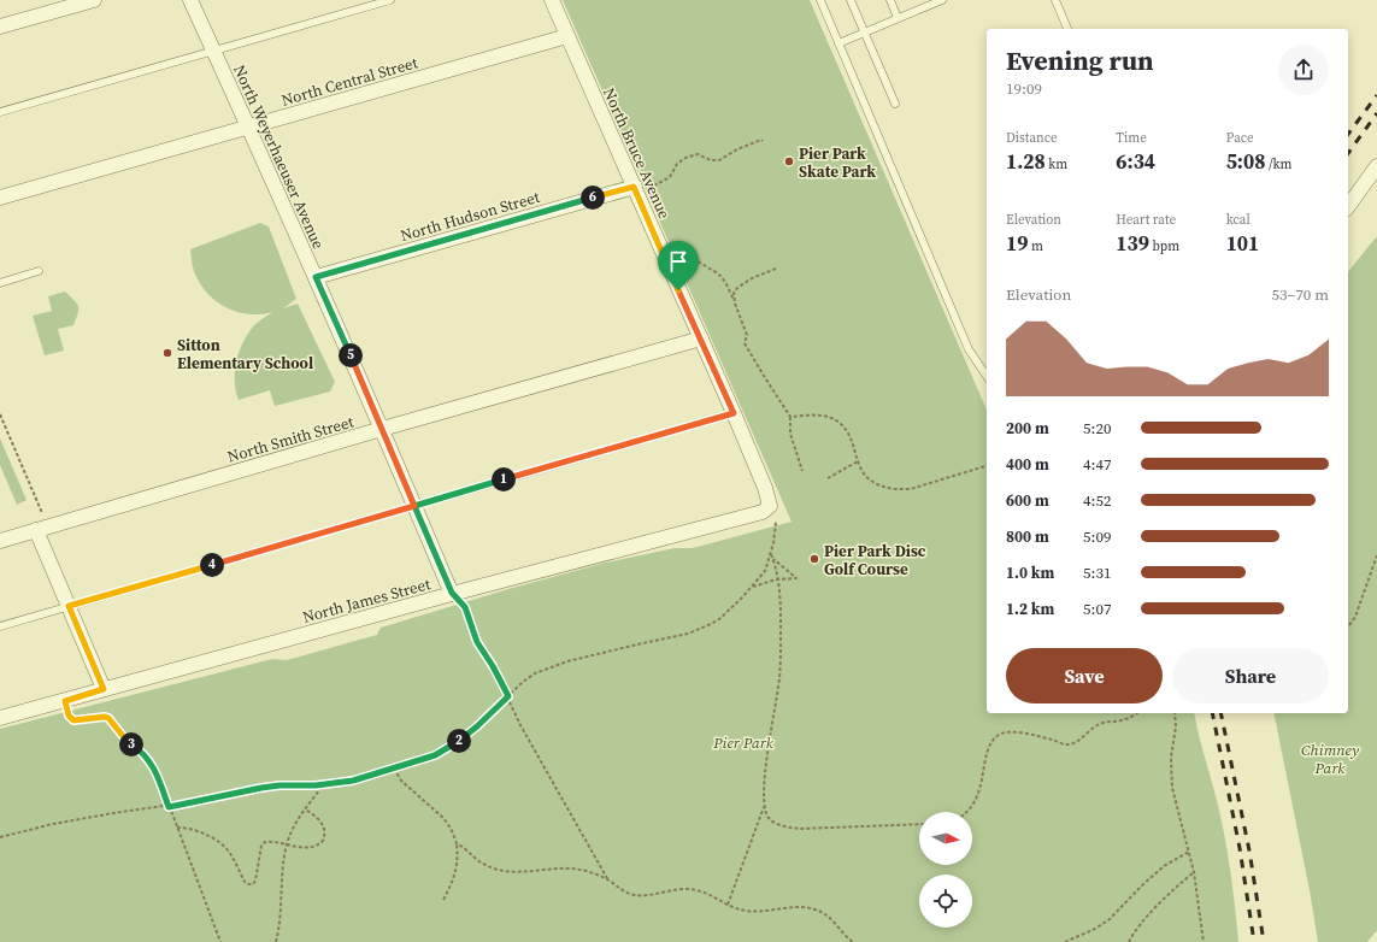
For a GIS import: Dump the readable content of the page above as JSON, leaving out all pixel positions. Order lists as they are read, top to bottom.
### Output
{
  "streets": {
    "street": [
      "North Central Street",
      "North Bruce Avenue",
      "North Weyerhaeuser Avenue",
      "North Hudson Street",
      "North Smith Street",
      "North James Street"
    ]
  },
  "crossings": [
    ["North Central Street", "North Bruce Avenue"],
    ["North Central Street", "North Weyerhaeuser Avenue"],
    ["North Bruce Avenue", "North Hudson Street"],
    ["North Bruce Avenue", "North Smith Street"],
    ["North Bruce Avenue", "North James Street"],
    ["North Weyerhaeuser Avenue", "North Hudson Street"],
    ["North Weyerhaeuser Avenue", "North Smith Street"],
    ["North Weyerhaeuser Avenue", "North James Street"]
  ],
  "parks": ["Pier Park", "Chimney Park"],
  "places": ["Pier Park Skate Park", "Sitton Elementary School", "Pier Park Disc Golf Course"],
  "north": "right",
  "page": {
    "heading": ["Evening run", "19:09"],
    "stats": [
      ["Distance", "1.28 km"],
      ["Time", "6:34"],
      ["Pace", "5:08 /km"],
      ["Elevation", "19 m"],
      ["Heart rate", "139 bpm"],
      ["kcal", "101"]
    ],
    "pins": [
      "6",
      "5",
      "1",
      "4",
      "2",
      "3"
    ],
    "chart": ["Elevation", "53–70 m"],
    "list": [
      {
        "name": "200 m",
        "note": "5:20"
      },
      {
        "name": "400 m",
        "note": "4:47"
      },
      {
        "name": "600 m",
        "note": "4:52"
      },
      {
        "name": "800 m",
        "note": "5:09"
      },
      {
        "name": "1.0 km",
        "note": "5:31"
      },
      {
        "name": "1.2 km",
        "note": "5:07"
      }
    ],
    "buttons": ["Save", "Share"]
  }
}
